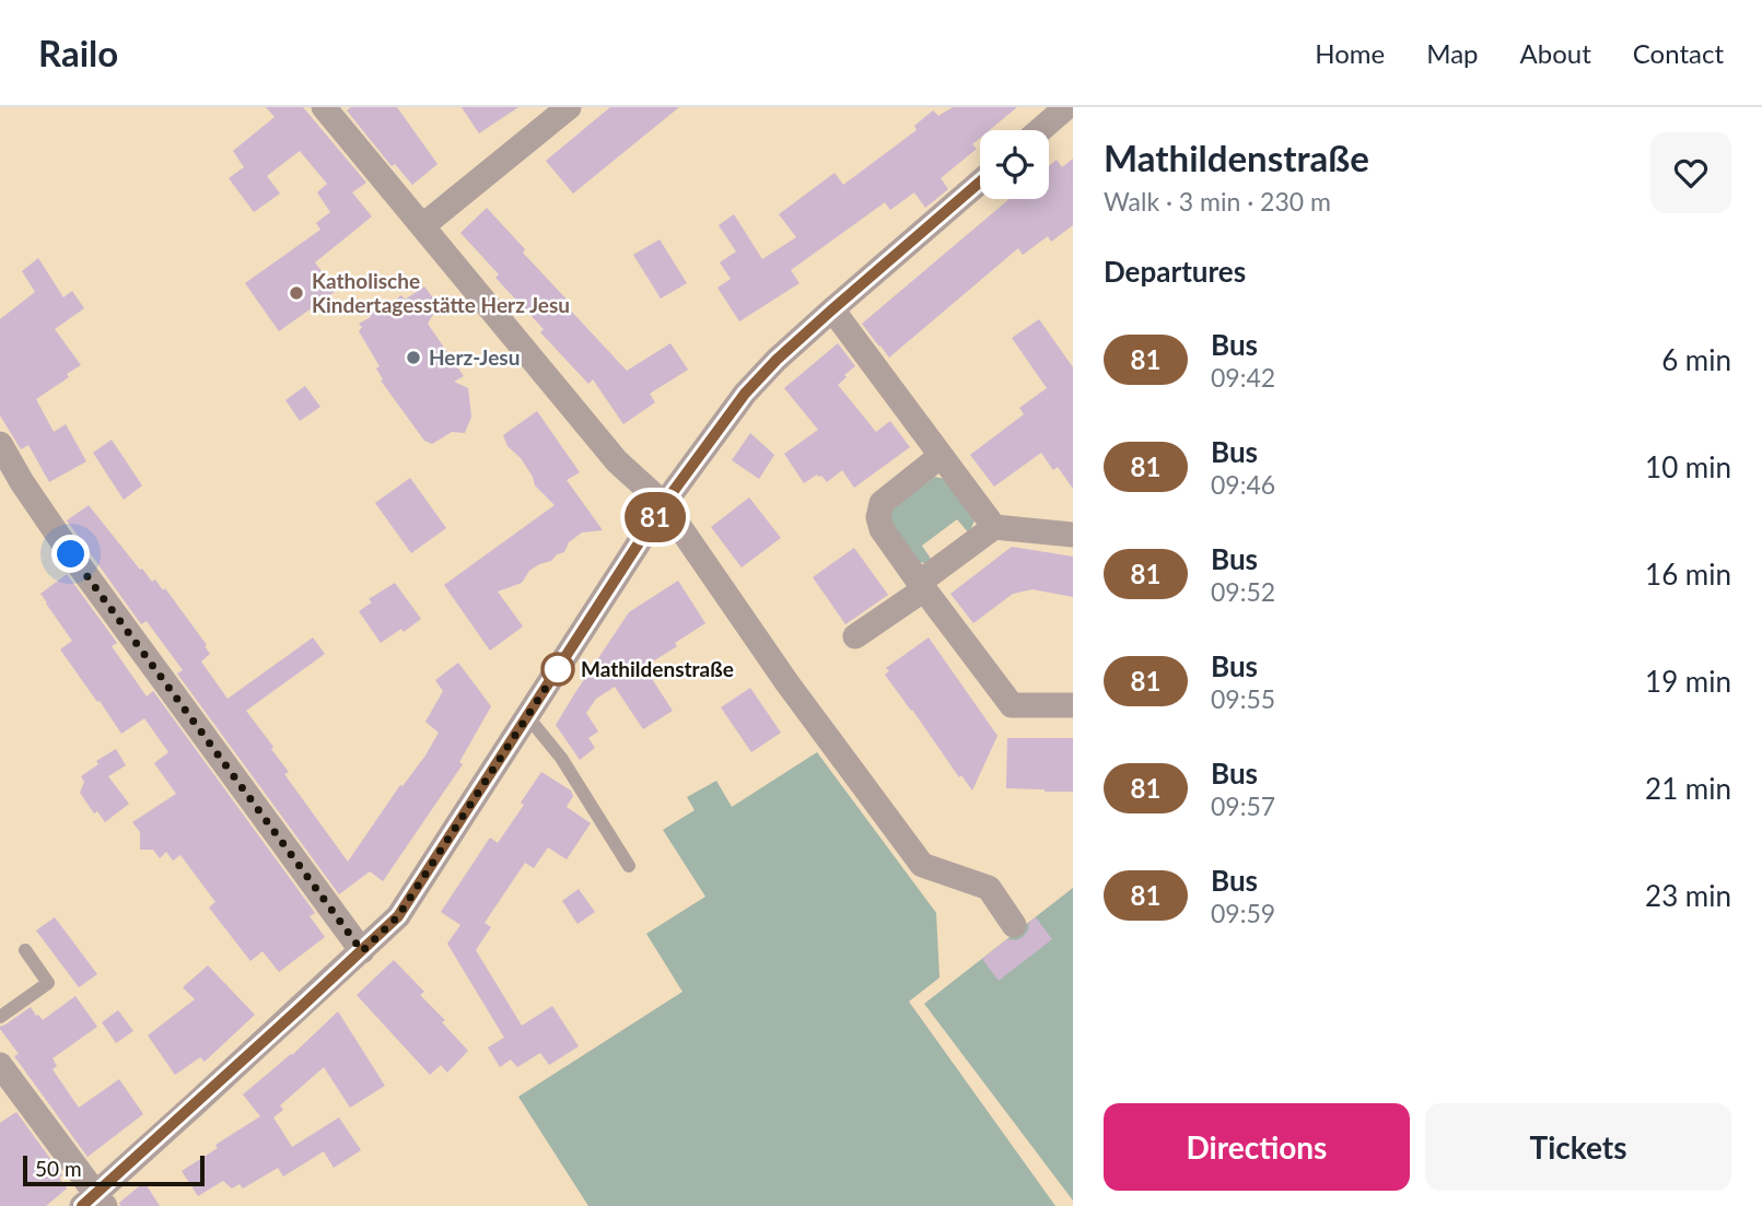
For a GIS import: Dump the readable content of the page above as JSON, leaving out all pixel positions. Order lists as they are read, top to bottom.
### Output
{
  "places": ["Katholische Kindertagesstätte Herz Jesu", "Herz-Jesu", "Mathildenstraße"],
  "lines": ["bus line 81"],
  "scale_bar": "50 m",
  "page": {
    "header": "Railo",
    "nav": [
      "Home",
      "Map",
      "About",
      "Contact"
    ],
    "on_map": "81",
    "heading": [
      ["Mathildenstraße", "Walk · 3 min · 230 m"],
      "Departures"
    ],
    "list": [
      {
        "mark": "81",
        "name": "Bus",
        "note": "09:42",
        "value": "6 min"
      },
      {
        "mark": "81",
        "name": "Bus",
        "note": "09:46",
        "value": "10 min"
      },
      {
        "mark": "81",
        "name": "Bus",
        "note": "09:52",
        "value": "16 min"
      },
      {
        "mark": "81",
        "name": "Bus",
        "note": "09:55",
        "value": "19 min"
      },
      {
        "mark": "81",
        "name": "Bus",
        "note": "09:57",
        "value": "21 min"
      },
      {
        "mark": "81",
        "name": "Bus",
        "note": "09:59",
        "value": "23 min"
      }
    ],
    "buttons": ["Directions", "Tickets"],
    "scale": "50 m"
  }
}
